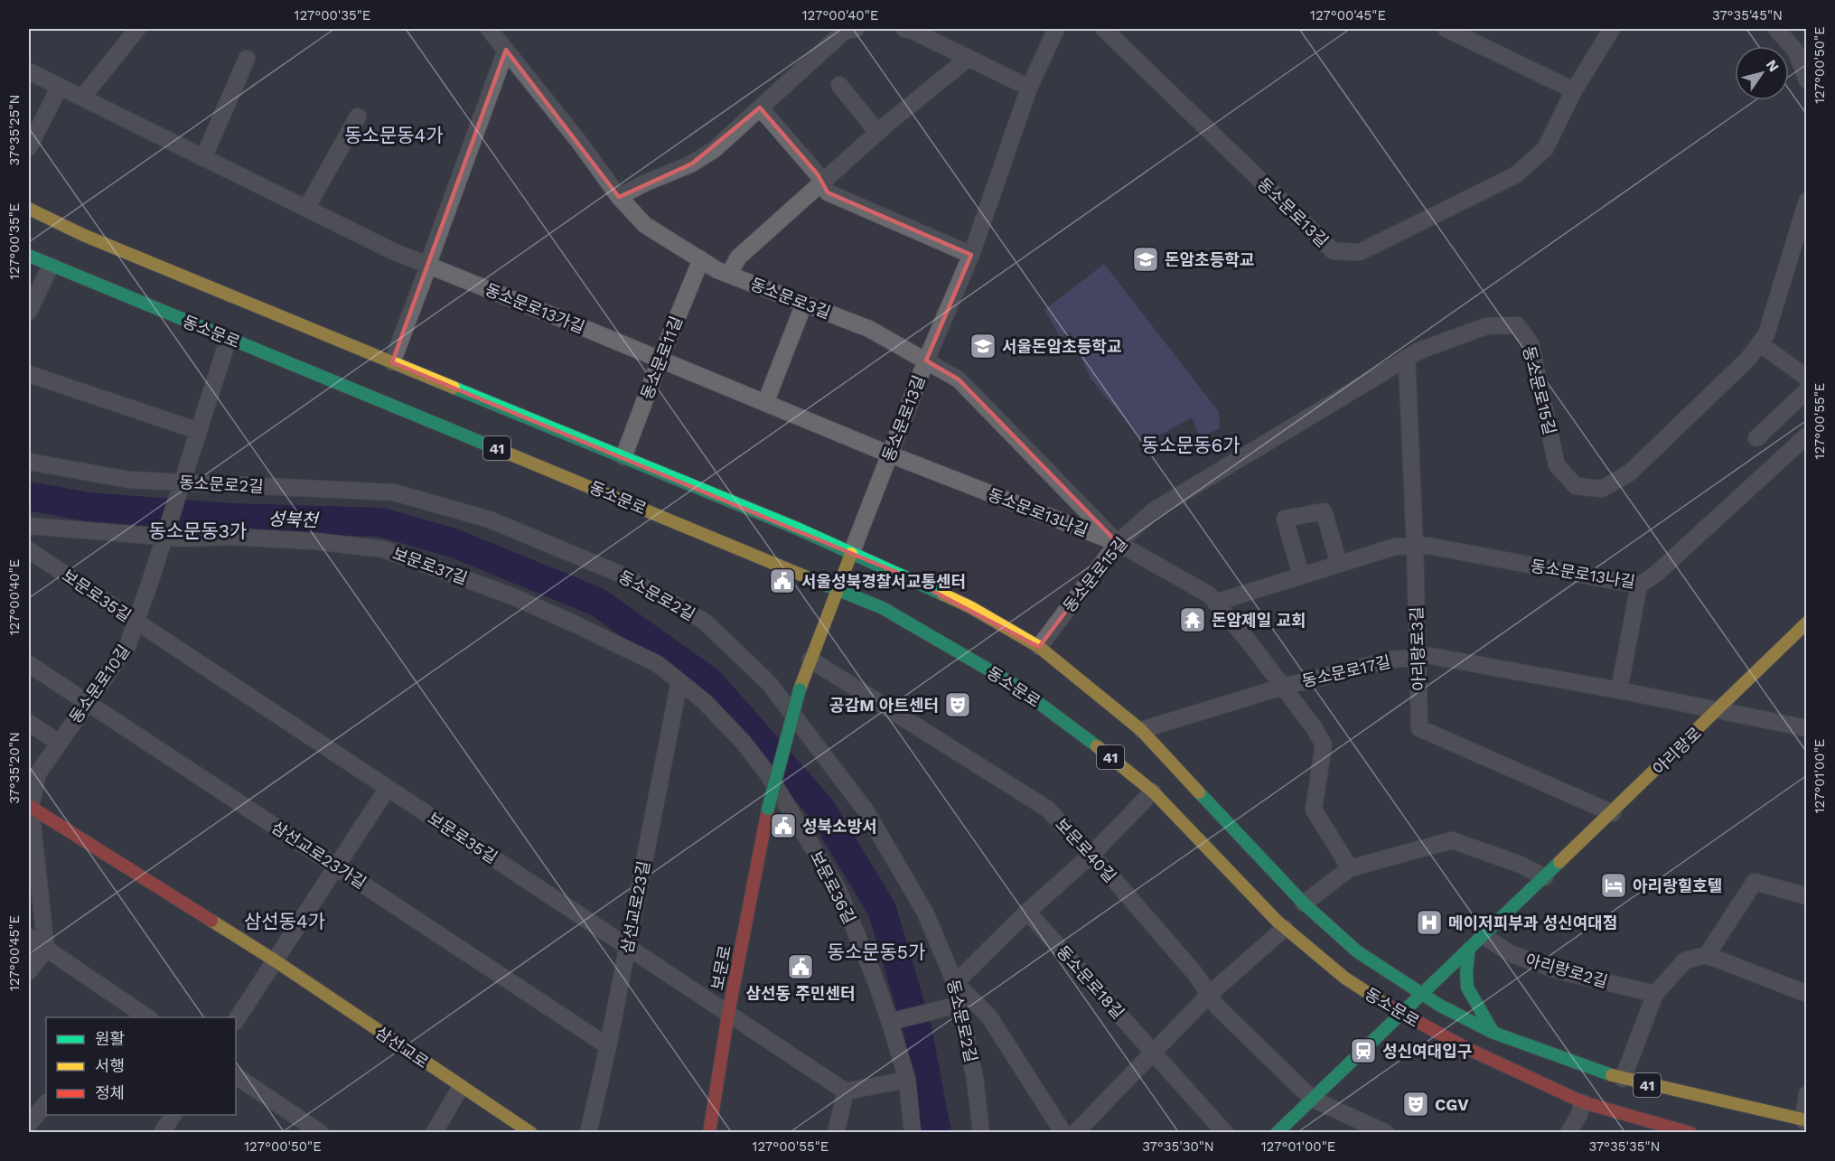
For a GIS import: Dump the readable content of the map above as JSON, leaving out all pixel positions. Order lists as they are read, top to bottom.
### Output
{
  "streets": {
    "main road": [
      "동소문로",
      "41",
      "아리랑로",
      "보문로",
      "삼선교로"
    ],
    "street": [
      "동소문로13길",
      "동소문로3길",
      "동소문로13가길",
      "동소문로11길",
      "동소문로15길",
      "동소문로2길",
      "동소문로13나길",
      "보문로37길",
      "보문로35길",
      "아리랑로3길",
      "동소문로17길",
      "동소문로10길",
      "보문로40길",
      "삼선교로23가길",
      "보문로36길",
      "삼선교로23길",
      "아리랑로2길",
      "동소문로18길"
    ]
  },
  "crossings": [
    ["동소문로13길", "동소문로3길"],
    ["동소문로13길", "동소문로13가길"],
    ["동소문로13길", "동소문로"],
    ["동소문로13길", "동소문로13나길"],
    ["동소문로3길", "동소문로11길"],
    ["동소문로3길", "동소문로15길"],
    ["동소문로3길", "동소문로13나길"],
    ["동소문로13가길", "동소문로11길"],
    ["동소문로13가길", "동소문로13나길"],
    ["동소문로", "동소문로11길"],
    ["동소문로", "동소문로15길"],
    ["동소문로", "동소문로17길"],
    ["동소문로", "아리랑로"],
    ["동소문로15길", "동소문로13나길"],
    ["동소문로15길", "아리랑로3길"],
    ["동소문로2길", "동소문로10길"],
    ["동소문로13나길", "아리랑로3길"],
    ["보문로37길", "동소문로10길"],
    ["보문로37길", "보문로36길"],
    ["보문로37길", "삼선교로23길"],
    ["보문로35길", "동소문로10길"],
    ["보문로35길", "삼선교로23길"],
    ["보문로35길", "보문로"],
    ["아리랑로3길", "동소문로17길"],
    ["아리랑로3길", "아리랑로"],
    ["동소문로17길", "아리랑로"],
    ["동소문로10길", "삼선교로23가길"],
    ["동소문로10길", "삼선교로"],
    ["아리랑로", "보문로40길"],
    ["아리랑로", "아리랑로2길"],
    ["보문로40길", "보문로"],
    ["삼선교로23가길", "삼선교로23길"]
  ],
  "districts": [
    "동소문동4가",
    "동소문동6가",
    "동소문동3가",
    "삼선동4가",
    "동소문동5가"
  ],
  "water": ["성북천"],
  "places": {
    "school or university": ["돈암초등학교", "서울돈암초등학교"],
    "public building": ["서울성북경찰서교통센터", "성북소방서", "삼선동 주민센터"],
    "temple": ["돈암제일 교회"],
    "theatre": ["공감M 아트센터", "CGV"],
    "hotel": ["아리랑힐호텔"],
    "hospital": ["메이저피부과 성신여대점"],
    "station": ["성신여대입구"]
  },
  "legend": ["원활", "서행", "정체"],
  "north": "top right",
  "coordinates": [
    "127°00'35\"E",
    "127°00'40\"E",
    "127°00'45\"E",
    "37°35'45\"N",
    "127°00'50\"E",
    "37°35'25\"N",
    "127°00'55\"E",
    "37°35'20\"N",
    "127°01'00\"E",
    "37°35'30\"N",
    "37°35'35\"N"
  ]
}
